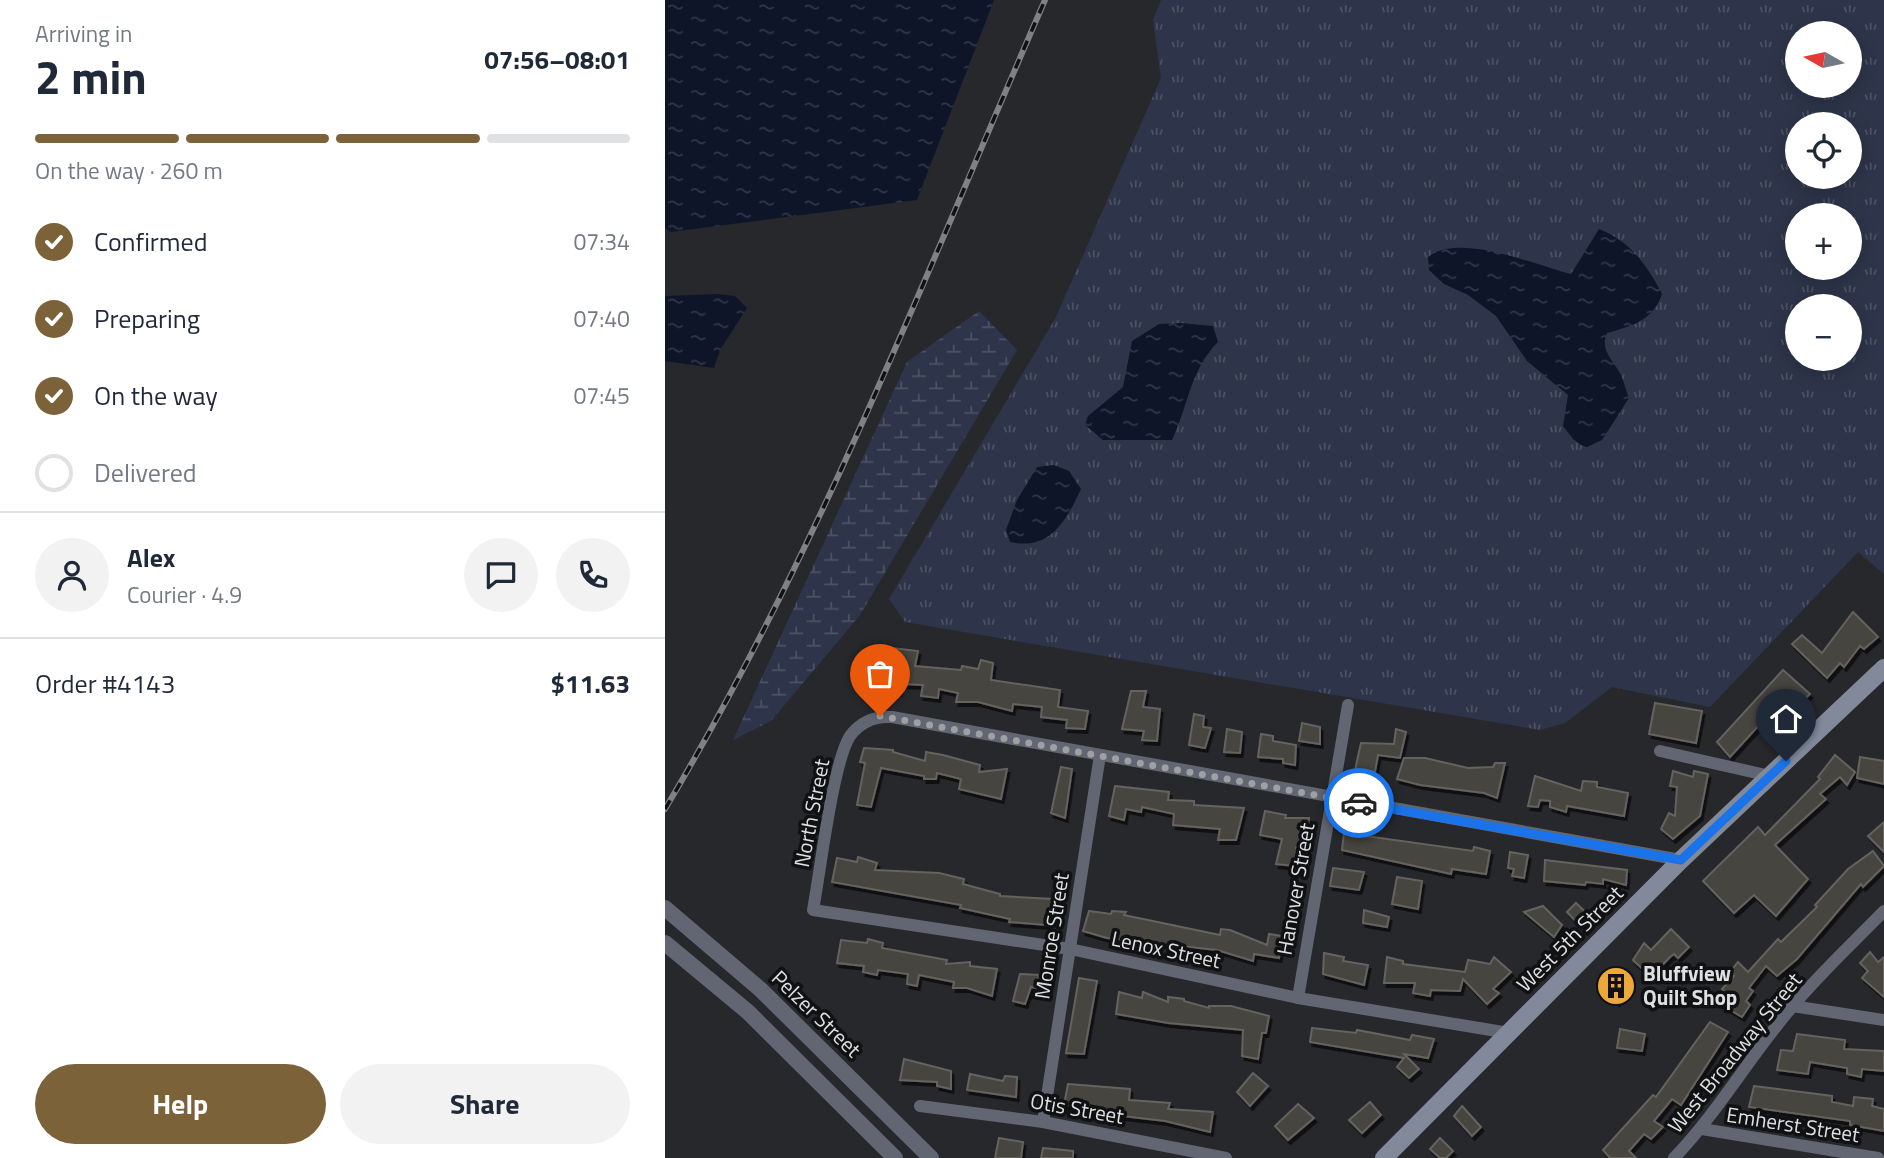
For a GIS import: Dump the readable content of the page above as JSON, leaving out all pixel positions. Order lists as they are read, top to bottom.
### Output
{
  "streets": {
    "main road": ["West 5th Street"],
    "street": [
      "North Street",
      "Hanover Street",
      "Monroe Street",
      "Lenox Street",
      "Pelzer Street",
      "West Broadway Street",
      "Otis Street",
      "Emherst Street"
    ]
  },
  "crossings": [
    ["North Street", "Monroe Street"],
    ["North Street", "Lenox Street"],
    ["Hanover Street", "Lenox Street"],
    ["Monroe Street", "Lenox Street"],
    ["Monroe Street", "Otis Street"],
    ["West 5th Street", "Lenox Street"],
    ["West Broadway Street", "Emherst Street"]
  ],
  "places": {
    "building": ["Bluffview Quilt Shop"]
  },
  "north": "left",
  "page": {
    "heading": ["2 min", "Arriving in", "07:56–08:01"],
    "panel": [
      "Alex",
      "Courier · 4.9",
      "Order #4143",
      "$11.63"
    ],
    "map_buttons": ["+", "−"],
    "bar": "On the way · 260 m",
    "list": [
      ["Confirmed", "07:34"],
      ["Preparing", "07:40"],
      ["On the way", "07:45"],
      "Delivered"
    ],
    "buttons": ["Help", "Share"]
  }
}
